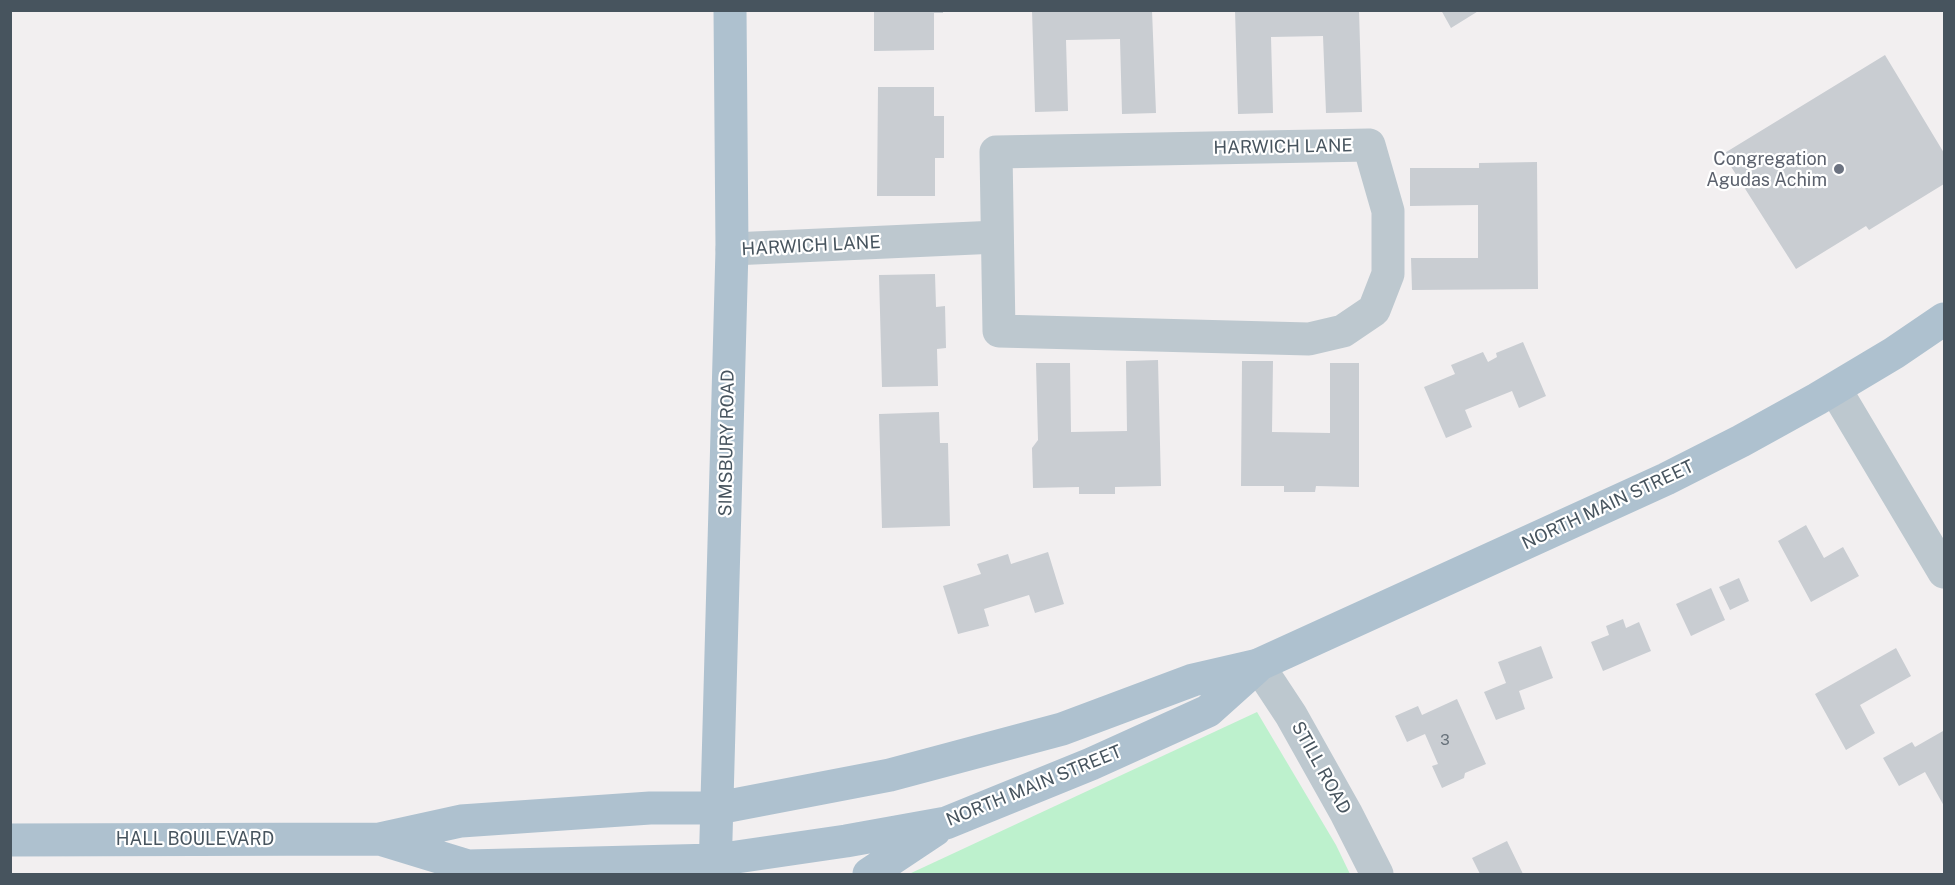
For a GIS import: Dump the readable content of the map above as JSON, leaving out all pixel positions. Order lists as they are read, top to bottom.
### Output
{
  "streets": {
    "main road": ["SIMSBURY ROAD", "NORTH MAIN STREET", "HALL BOULEVARD"],
    "street": ["HARWICH LANE", "STILL ROAD"]
  },
  "crossings": [
    ["HARWICH LANE", "SIMSBURY ROAD"],
    ["SIMSBURY ROAD", "NORTH MAIN STREET"],
    ["SIMSBURY ROAD", "HALL BOULEVARD"],
    ["NORTH MAIN STREET", "STILL ROAD"],
    ["NORTH MAIN STREET", "HALL BOULEVARD"]
  ],
  "places": ["Congregation Agudas Achim"],
  "house_numbers": ["3"]
}
